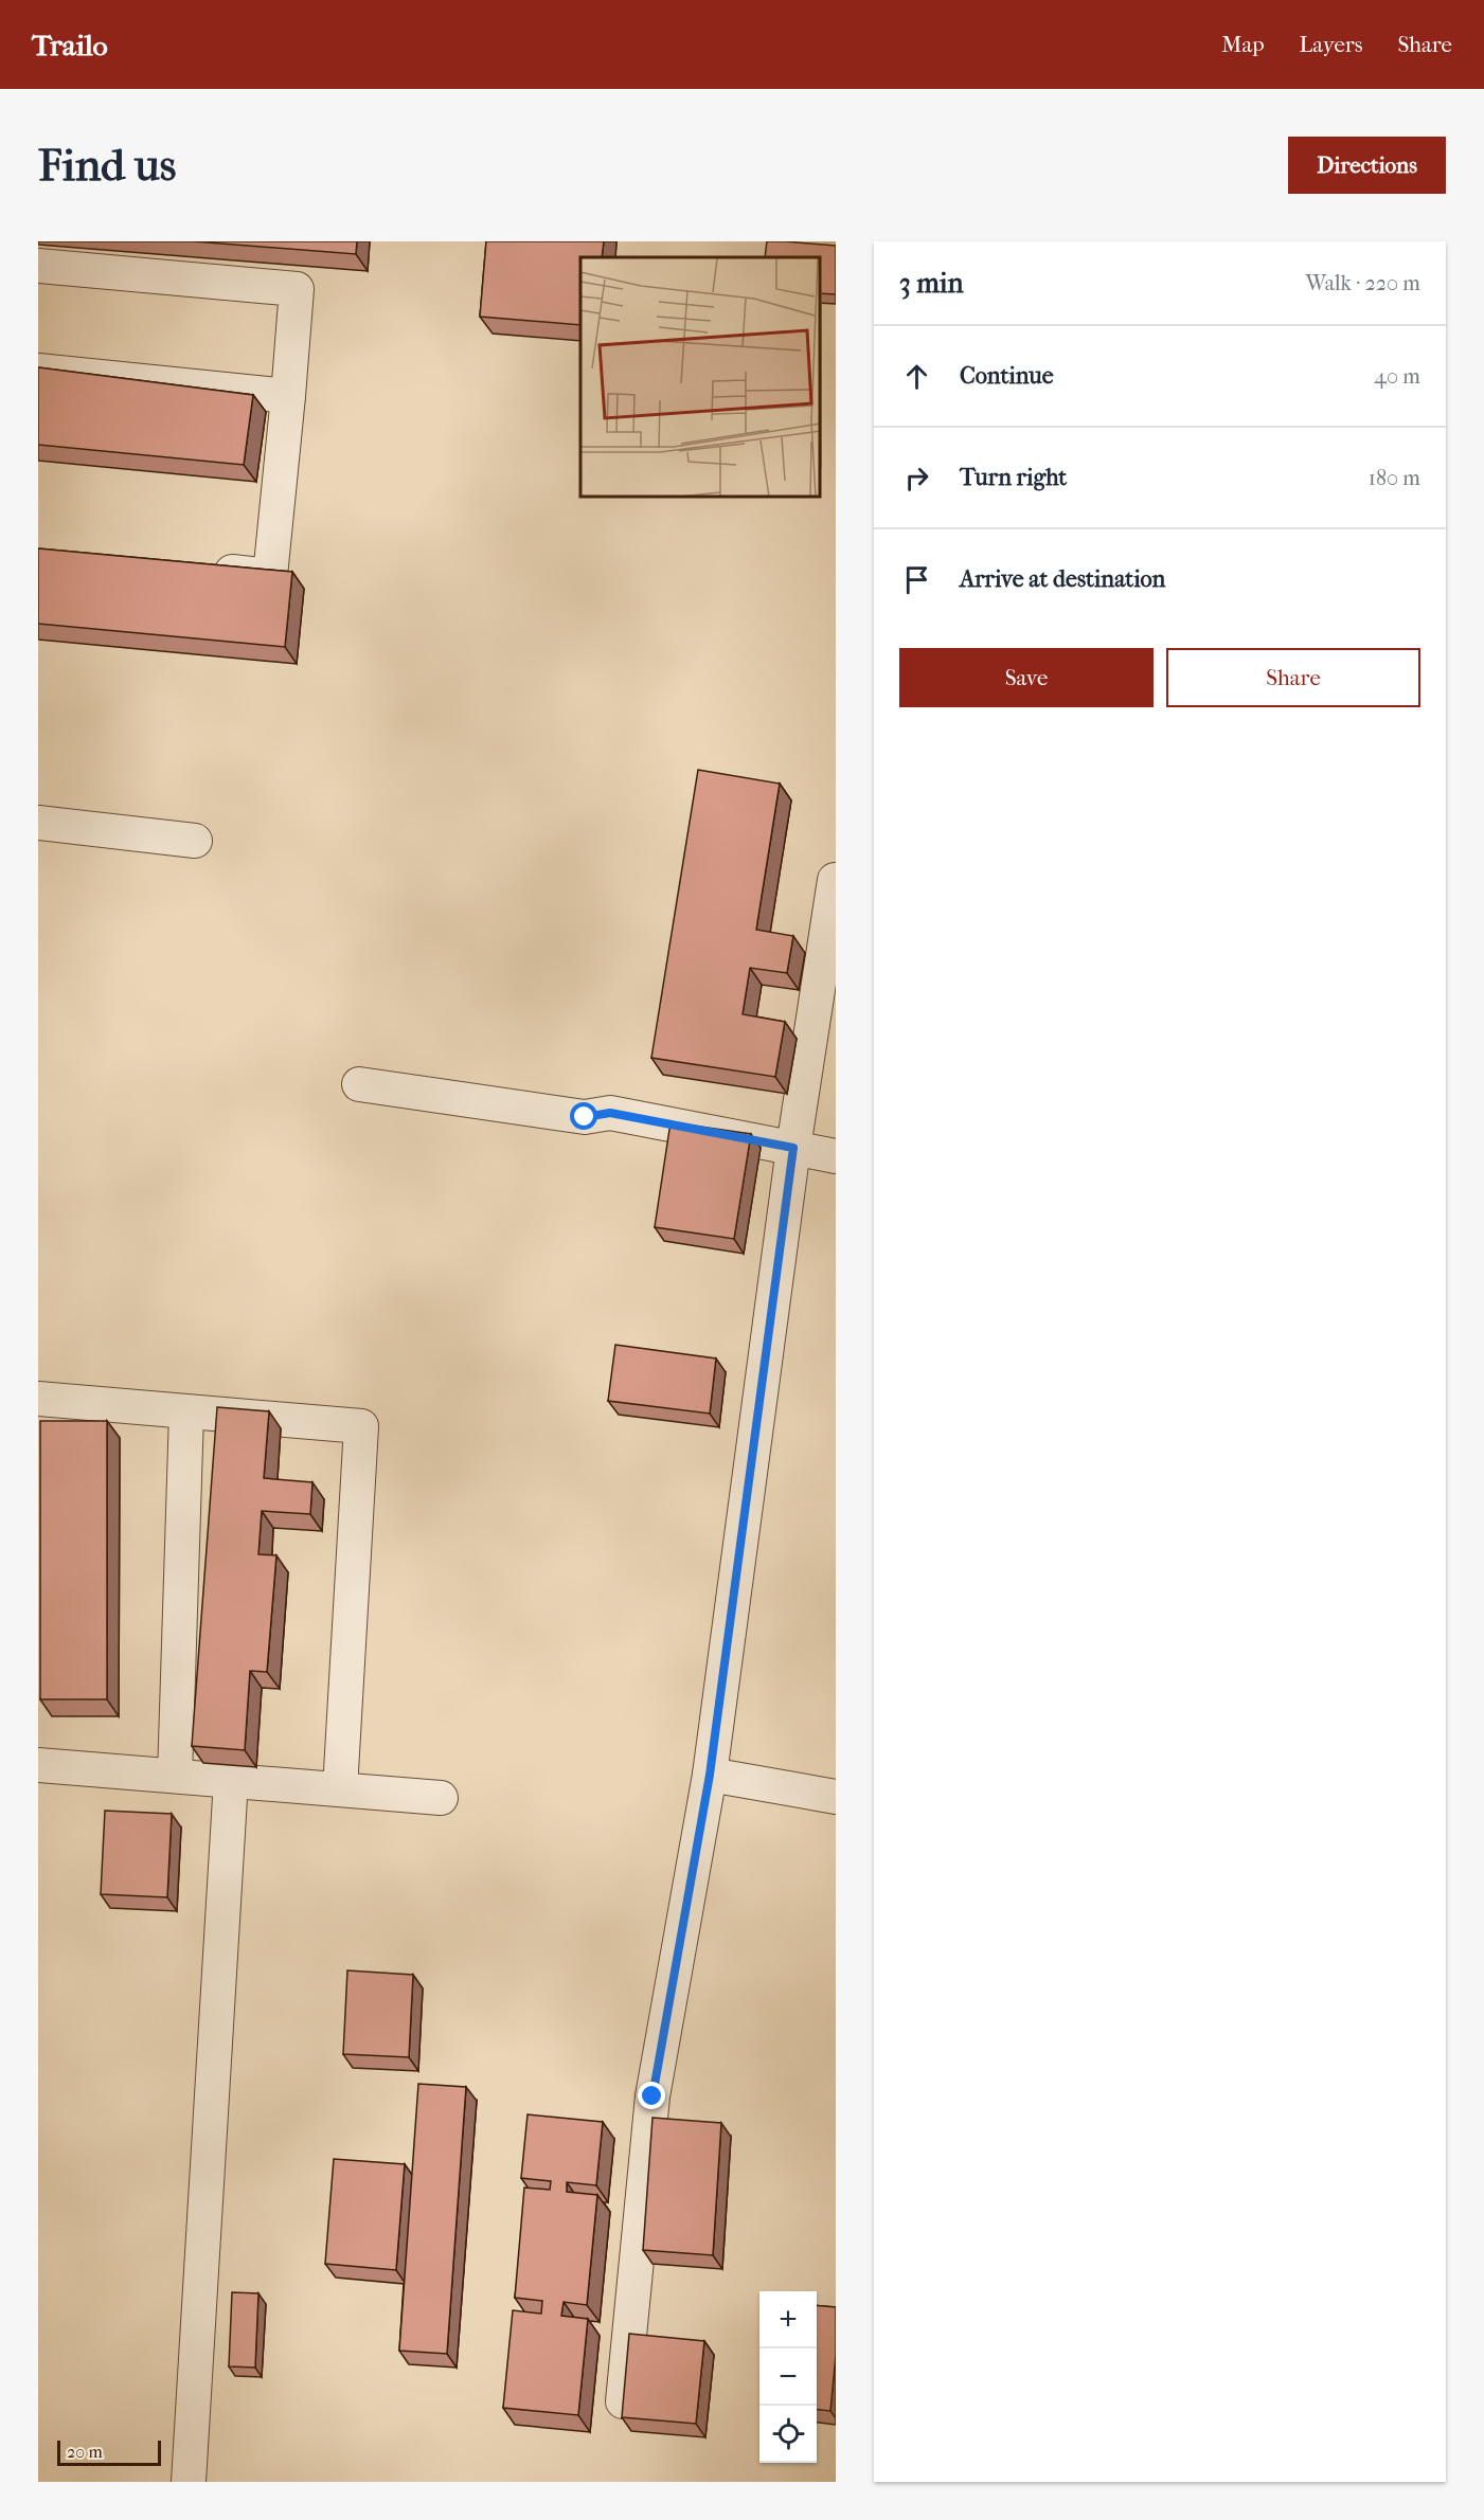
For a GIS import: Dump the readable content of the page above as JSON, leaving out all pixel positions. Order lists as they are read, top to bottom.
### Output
{
  "scale_bar": "20 m",
  "page": {
    "header": "Trailo",
    "nav": ["Map", "Layers", "Share"],
    "buttons": [
      "Directions",
      ["Save", "Share"]
    ],
    "title": "Find us",
    "heading": ["3 min", "Walk · 220 m"],
    "list": [
      ["Continue", "40 m"],
      ["Turn right", "180 m"],
      "Arrive at destination"
    ],
    "map_buttons": ["+", "−"],
    "scale": "20 m"
  }
}
